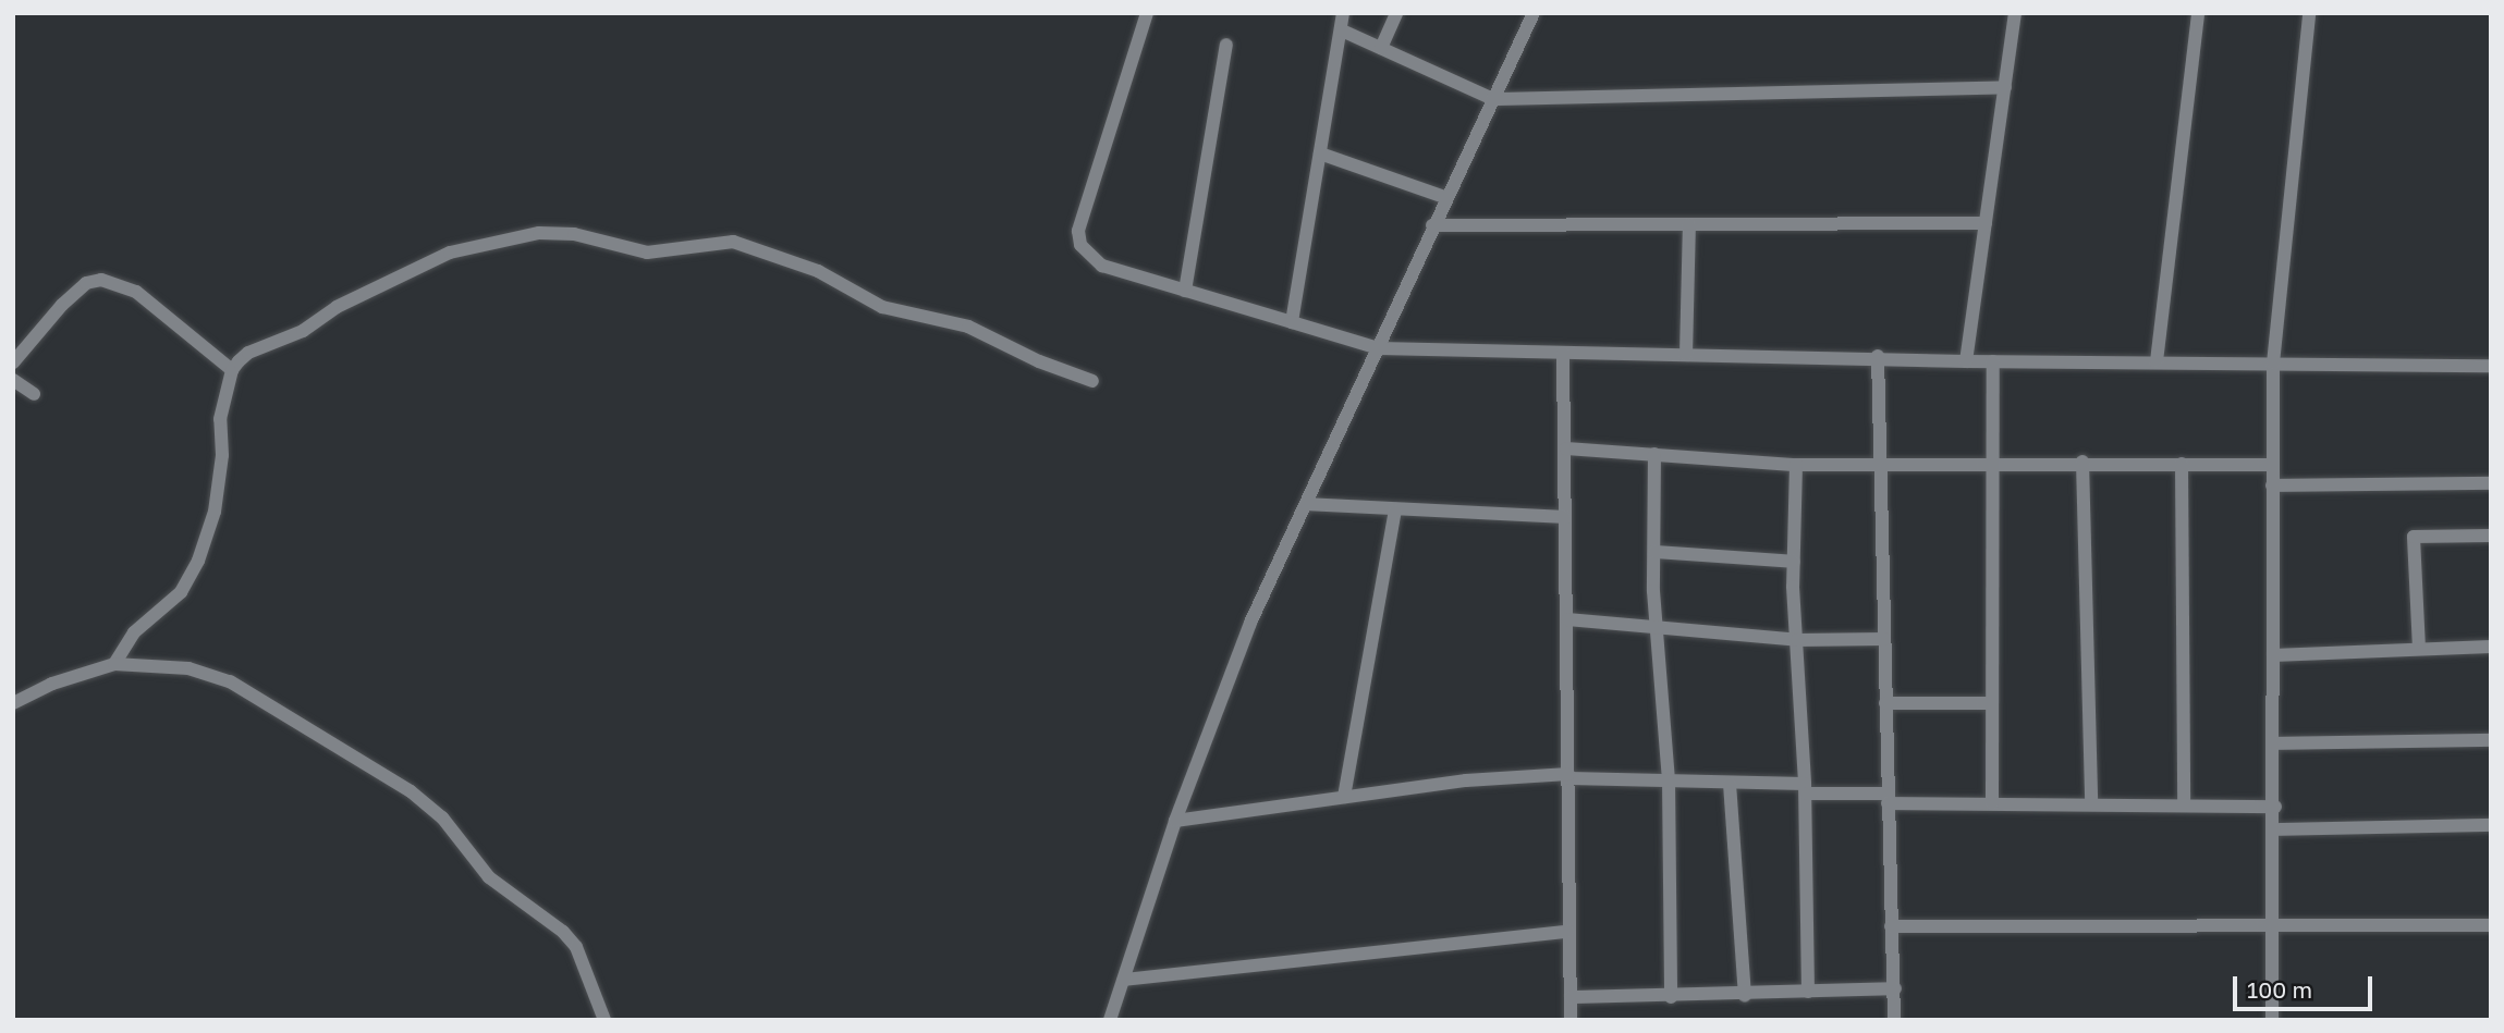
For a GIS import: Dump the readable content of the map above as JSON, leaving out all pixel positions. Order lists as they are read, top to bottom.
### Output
{
  "scale_bar": "100 m"
}
